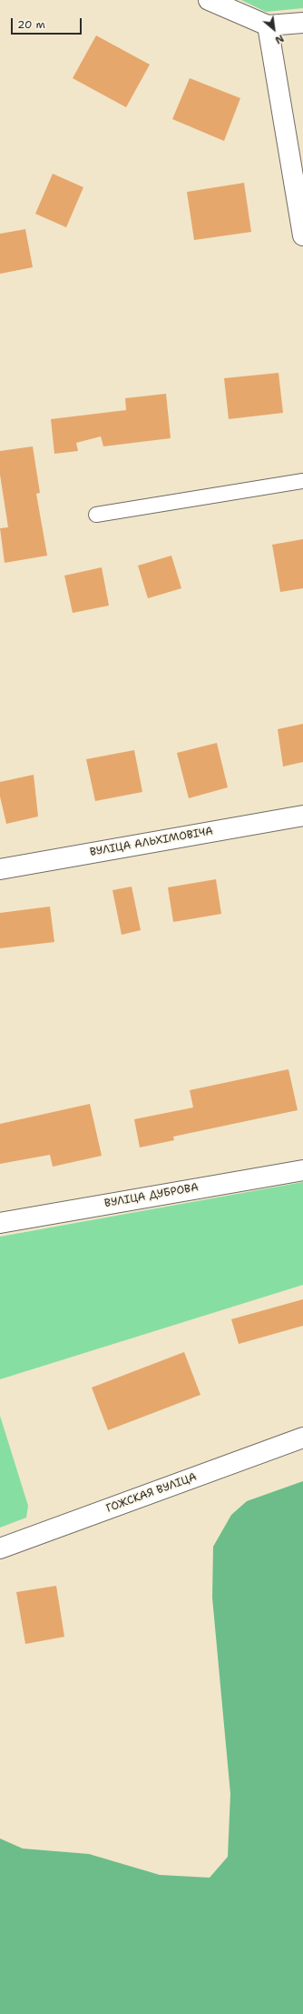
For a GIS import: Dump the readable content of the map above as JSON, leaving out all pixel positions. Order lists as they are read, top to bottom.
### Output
{
  "streets": {
    "street": ["ВУЛІЦА АЛЬХІМОВІЧА", "ВУЛІЦА ДУБРОВА", "ГОЖСКАЯ ВУЛІЦА"]
  },
  "scale_bar": "20 m",
  "north": "bottom right"
}
